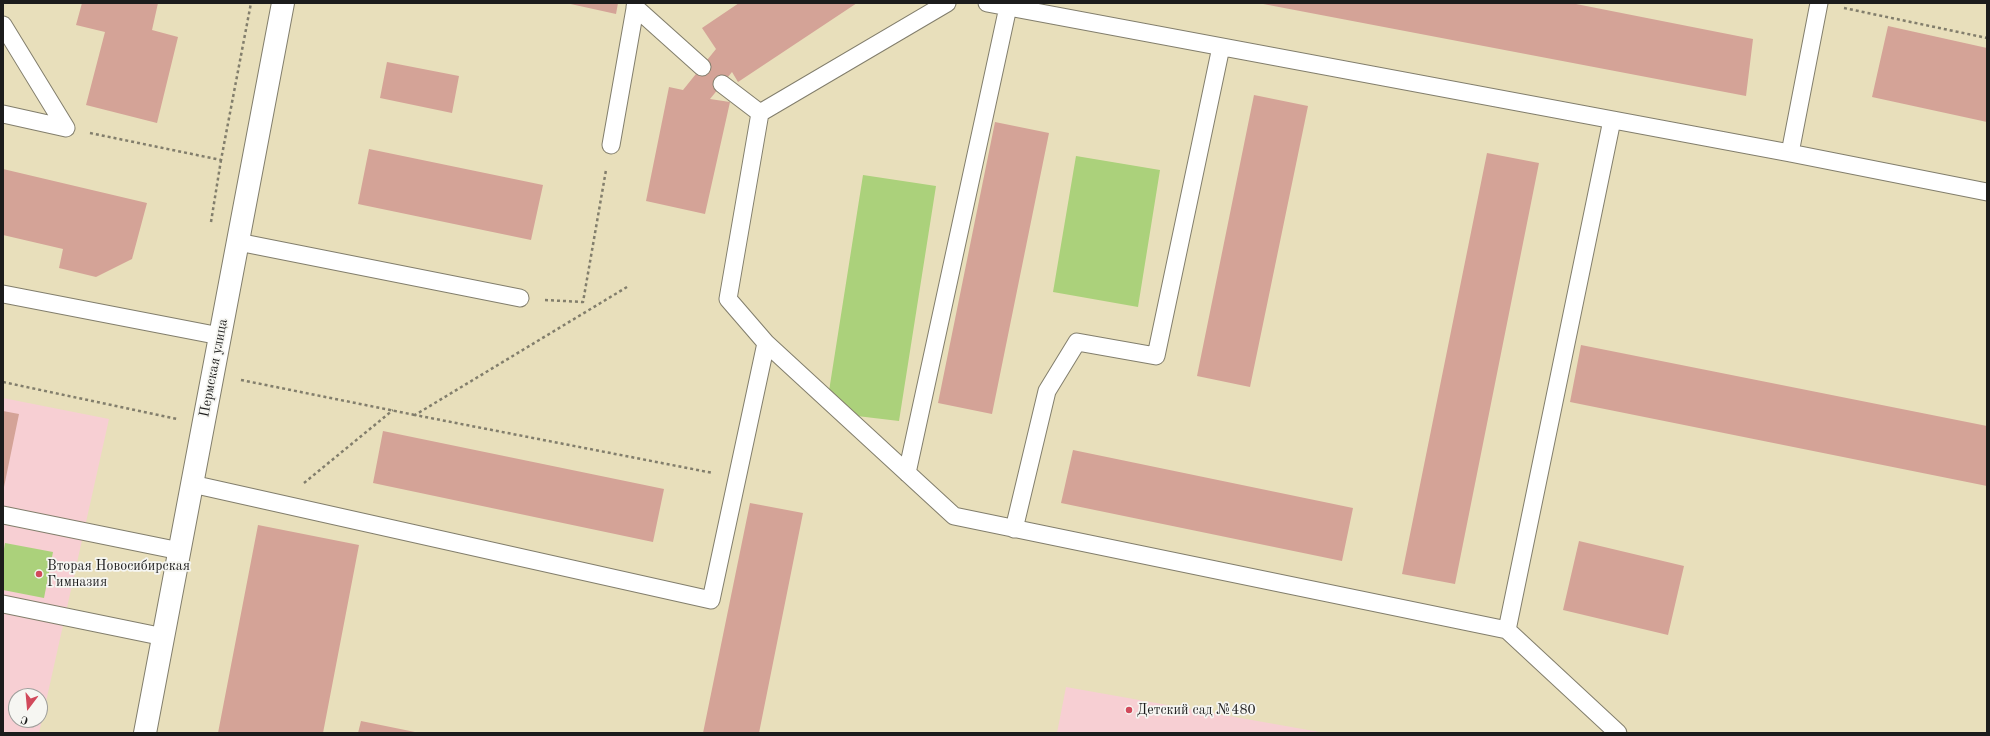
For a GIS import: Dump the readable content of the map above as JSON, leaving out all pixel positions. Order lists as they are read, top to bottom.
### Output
{
  "streets": {
    "street": ["Пермская улица"]
  },
  "places": ["Вторая Новосибирская Гимназия", "Детский сад №480"],
  "north": "bottom"
}
